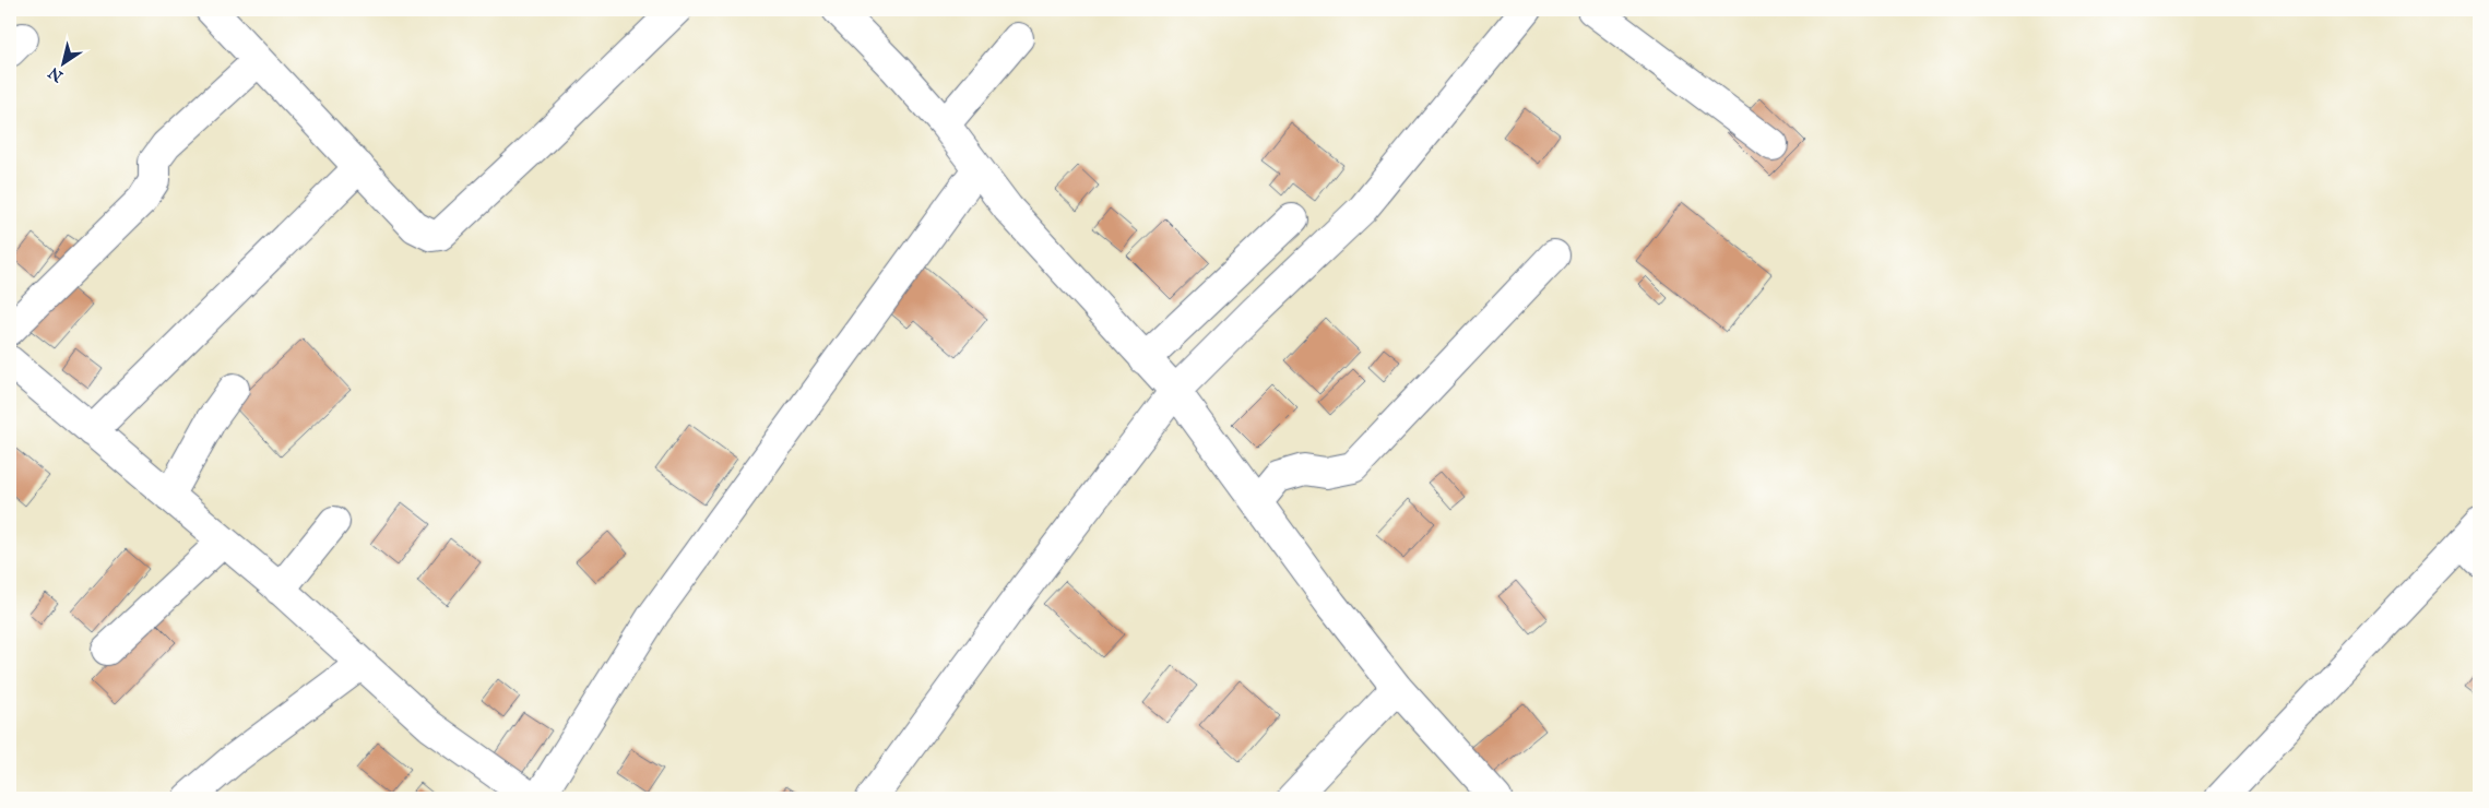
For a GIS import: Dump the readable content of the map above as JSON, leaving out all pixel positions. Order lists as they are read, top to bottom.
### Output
{
  "north": "bottom left"
}
